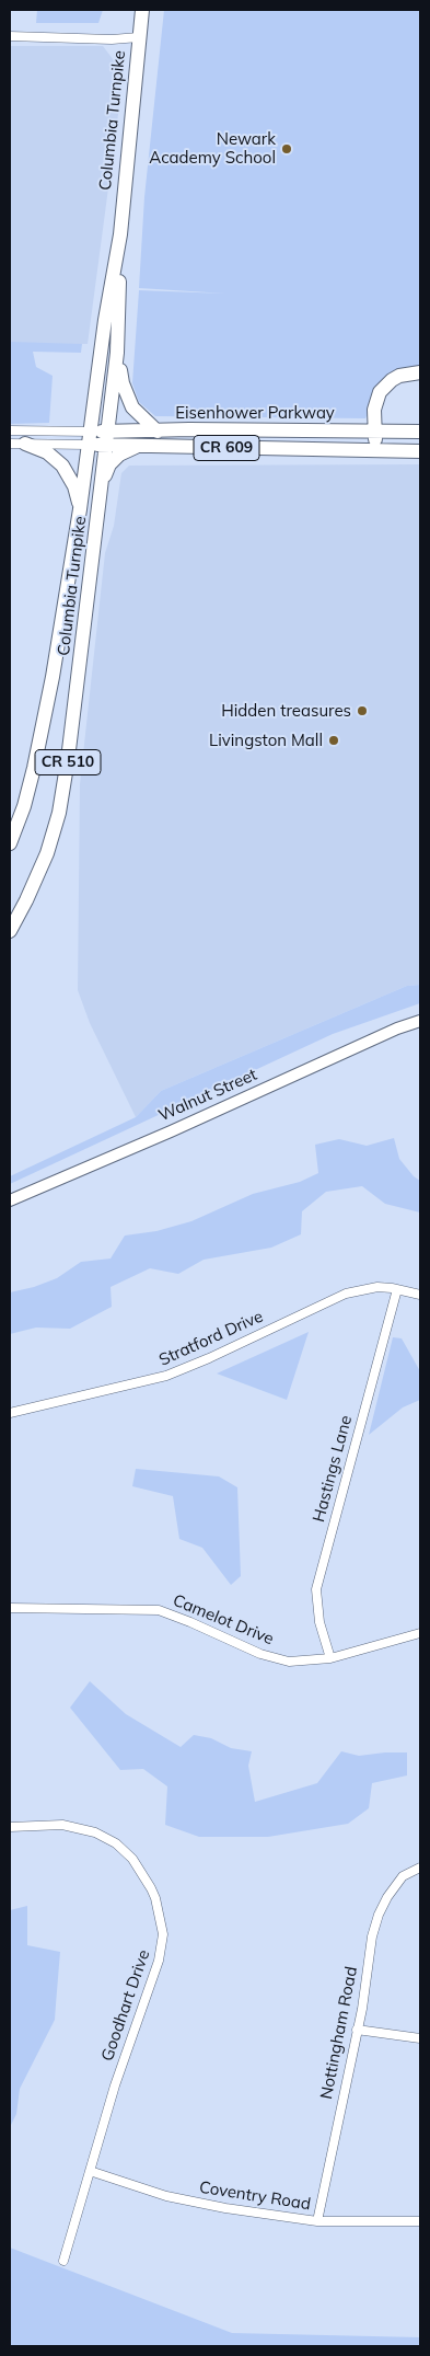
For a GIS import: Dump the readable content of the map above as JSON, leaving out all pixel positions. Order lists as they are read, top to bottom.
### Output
{
  "streets": {
    "main road": [
      "Columbia Turnpike",
      "Eisenhower Parkway",
      "CR 609",
      "CR 510"
    ],
    "street": [
      "Walnut Street",
      "Stratford Drive",
      "Hastings Lane",
      "Camelot Drive",
      "Goodhart Drive",
      "Nottingham Road",
      "Coventry Road"
    ]
  },
  "crossings": [
    ["Columbia Turnpike", "Eisenhower Parkway"],
    ["Stratford Drive", "Hastings Lane"],
    ["Hastings Lane", "Camelot Drive"],
    ["Goodhart Drive", "Coventry Road"],
    ["Nottingham Road", "Coventry Road"]
  ],
  "places": ["Newark Academy School", "Hidden treasures", "Livingston Mall"]
}
